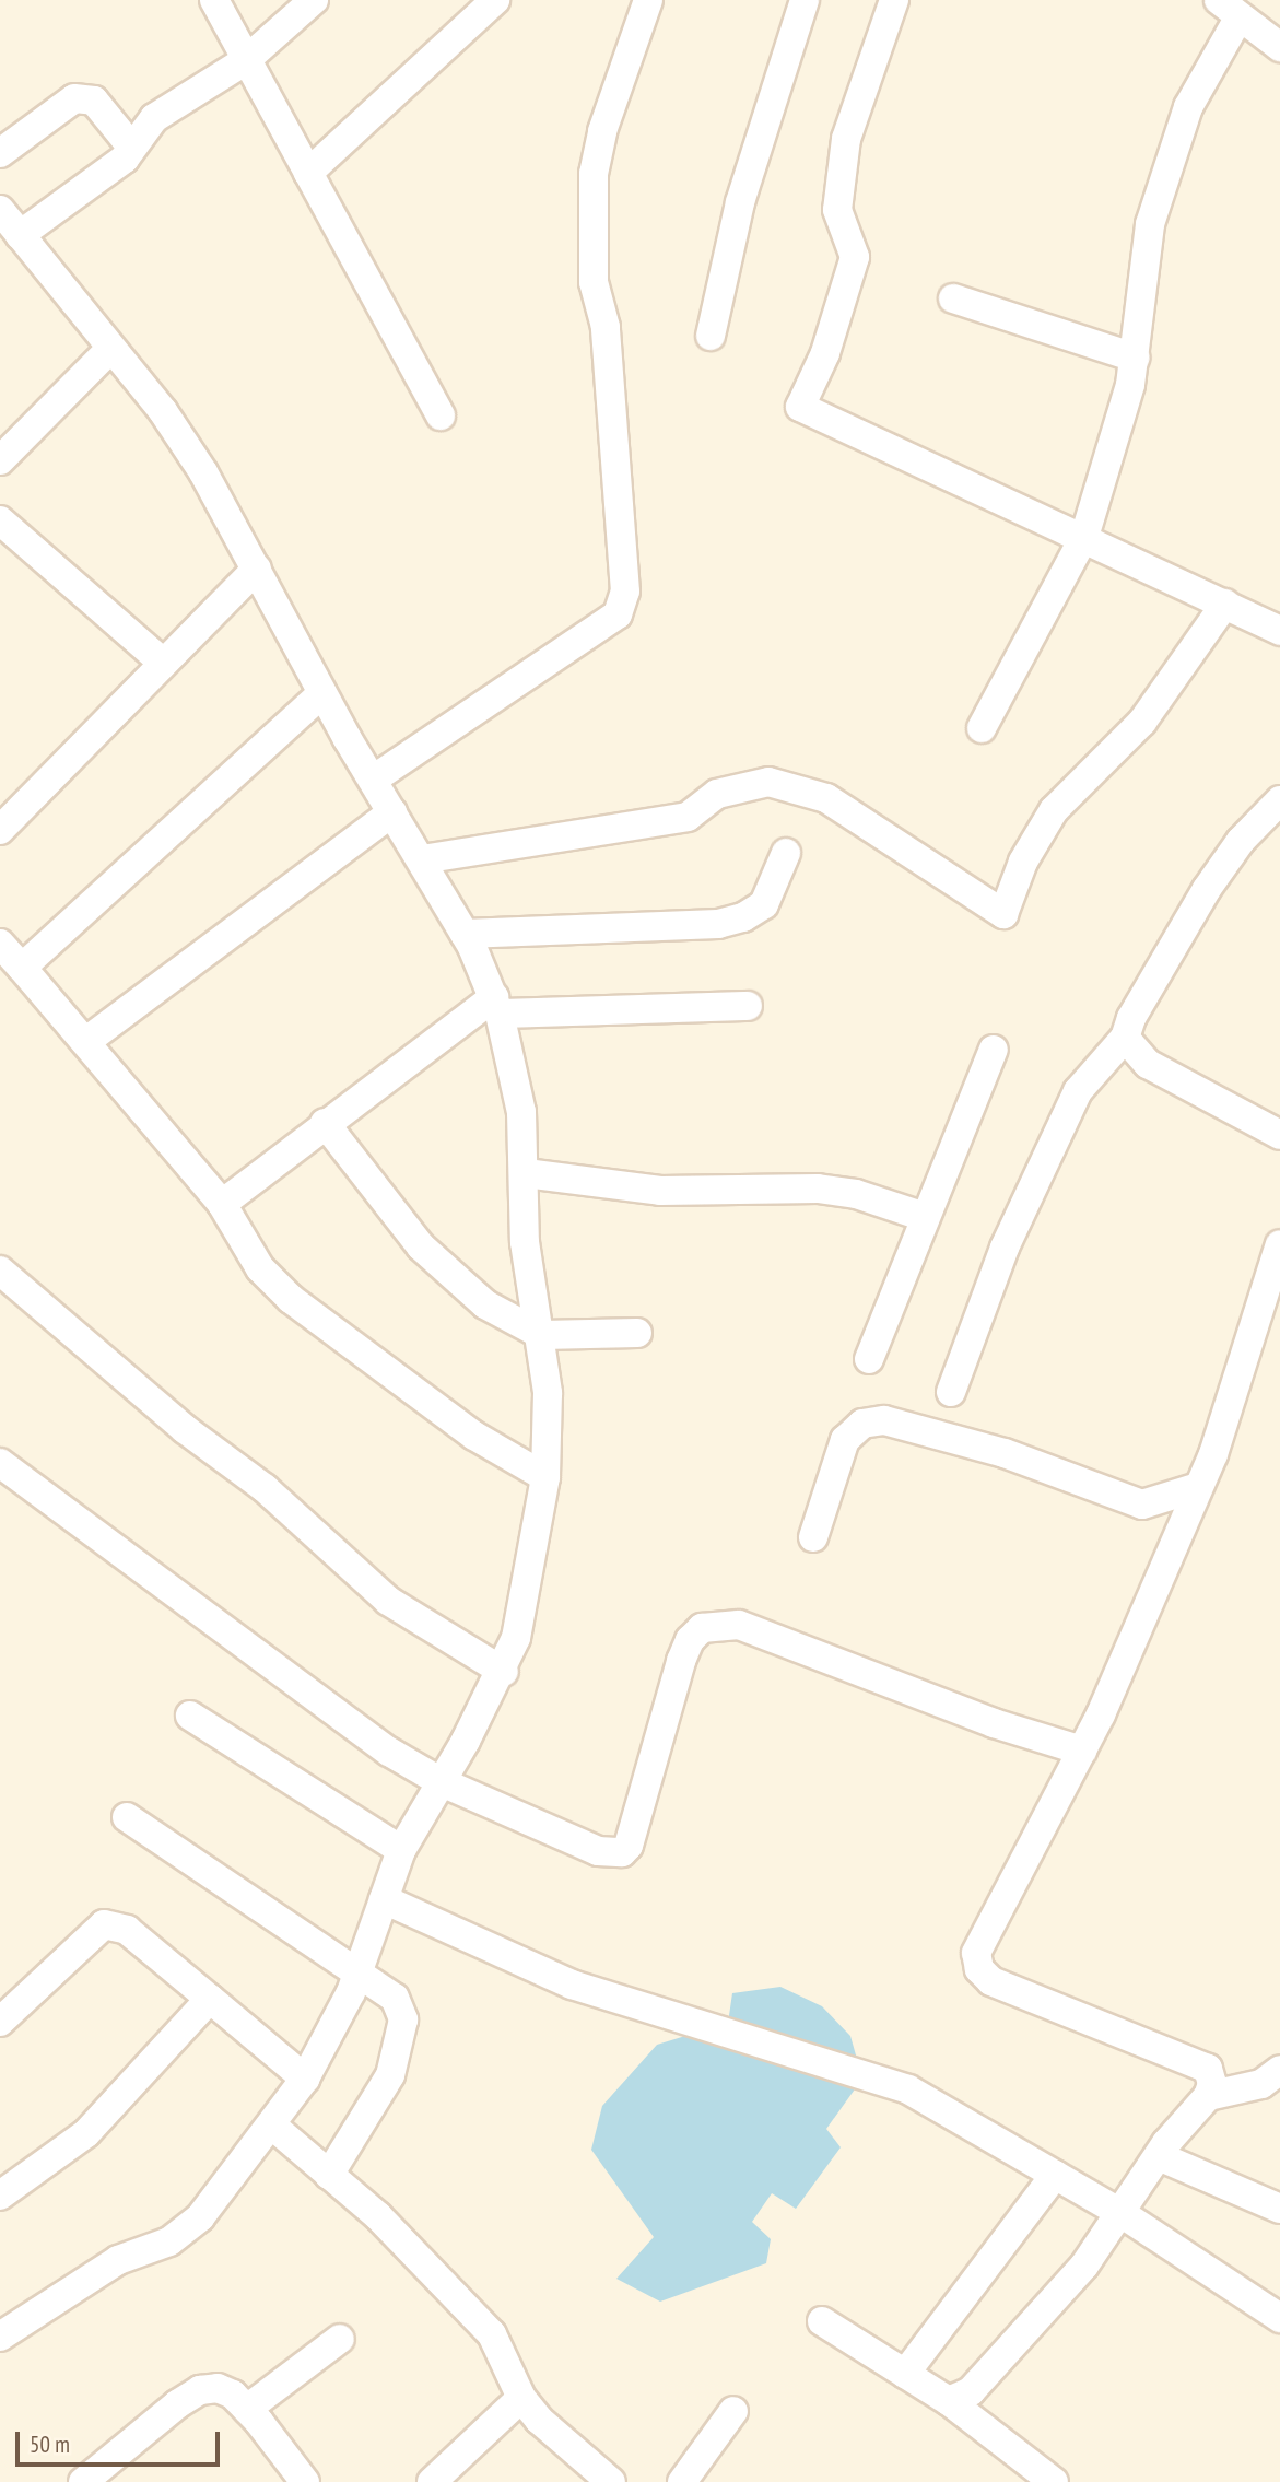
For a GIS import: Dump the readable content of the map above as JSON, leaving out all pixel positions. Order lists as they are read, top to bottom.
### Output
{
  "scale_bar": "50 m"
}
